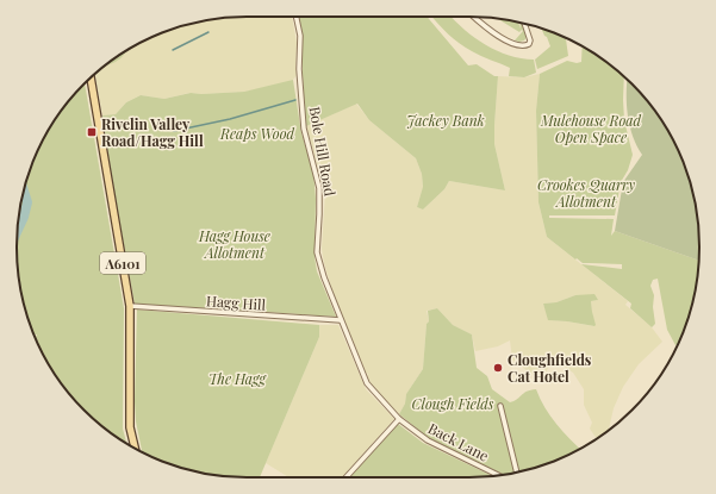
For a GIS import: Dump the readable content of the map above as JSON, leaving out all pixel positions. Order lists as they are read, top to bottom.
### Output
{
  "streets": {
    "main road": ["A6101"],
    "street": ["Bole Hill Road", "Hagg Hill", "Back Lane"]
  },
  "crossings": [
    ["Bole Hill Road", "Hagg Hill"],
    ["Bole Hill Road", "Back Lane"],
    ["A6101", "Hagg Hill"]
  ],
  "parks": [
    "Jackey Bank",
    "Mulehouse Road Open Space",
    "Reaps Wood",
    "Crookes Quarry Allotment",
    "Hagg House Allotment",
    "The Hagg",
    "Clough Fields"
  ],
  "places": {
    "transit": ["Rivelin Valley Road/Hagg Hill"],
    "other": ["Cloughfields Cat Hotel"]
  }
}
